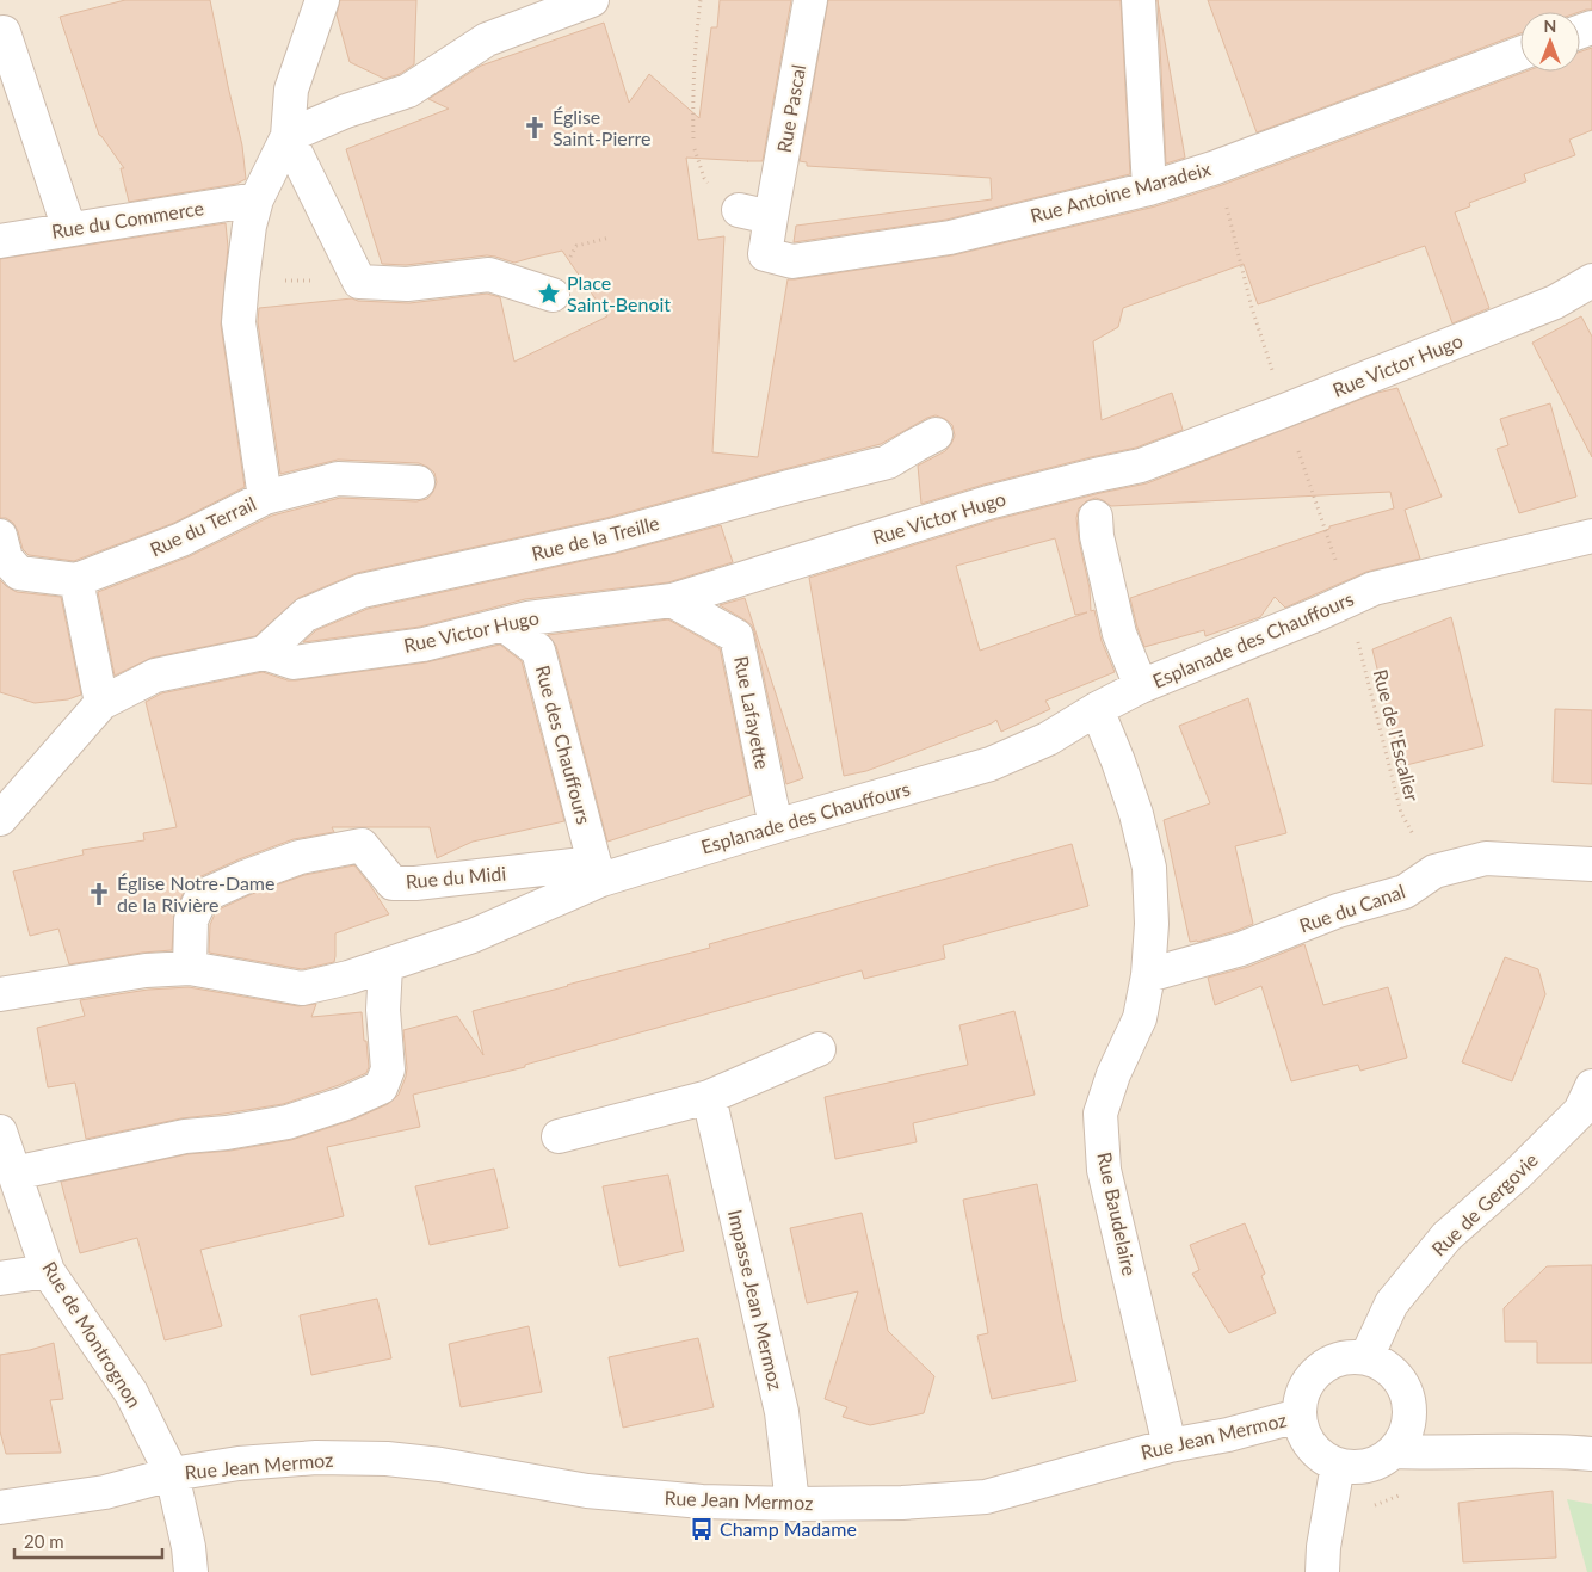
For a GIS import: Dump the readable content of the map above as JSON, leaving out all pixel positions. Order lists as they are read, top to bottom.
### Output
{
  "streets": {
    "street": [
      "Rue Pascal",
      "Rue Antoine Maradeix",
      "Rue du Commerce",
      "Rue Victor Hugo",
      "Rue du Terrail",
      "Rue de la Treille",
      "Esplanade des Chauffours",
      "Rue Lafayette",
      "Rue des Chauffours",
      "Rue du Midi",
      "Rue du Canal",
      "Rue de Gergovie",
      "Rue Baudelaire",
      "Impasse Jean Mermoz",
      "Rue de Montrognon",
      "Rue Jean Mermoz"
    ],
    "path": ["Rue de l'Escalier"]
  },
  "crossings": [
    ["Rue Pascal", "Rue Antoine Maradeix"],
    ["Rue du Commerce", "Rue du Terrail"],
    ["Rue Victor Hugo", "Rue de la Treille"],
    ["Rue Victor Hugo", "Rue Lafayette"],
    ["Rue Victor Hugo", "Rue des Chauffours"],
    ["Esplanade des Chauffours", "Rue Lafayette"],
    ["Esplanade des Chauffours", "Rue de l'Escalier"],
    ["Esplanade des Chauffours", "Rue des Chauffours"],
    ["Esplanade des Chauffours", "Rue du Midi"],
    ["Esplanade des Chauffours", "Rue Baudelaire"],
    ["Rue de l'Escalier", "Rue du Canal"],
    ["Rue des Chauffours", "Rue du Midi"],
    ["Rue du Canal", "Rue Baudelaire"],
    ["Rue de Gergovie", "Rue Jean Mermoz"],
    ["Rue Baudelaire", "Rue Jean Mermoz"],
    ["Impasse Jean Mermoz", "Rue Jean Mermoz"],
    ["Rue de Montrognon", "Rue Jean Mermoz"]
  ],
  "places": {
    "church": ["Église Saint-Pierre", "Église Notre-Dame de la Rivière"],
    "place": ["Place Saint-Benoit"],
    "bus stop": ["Champ Madame"]
  },
  "scale_bar": "20 m",
  "north": "top"
}
